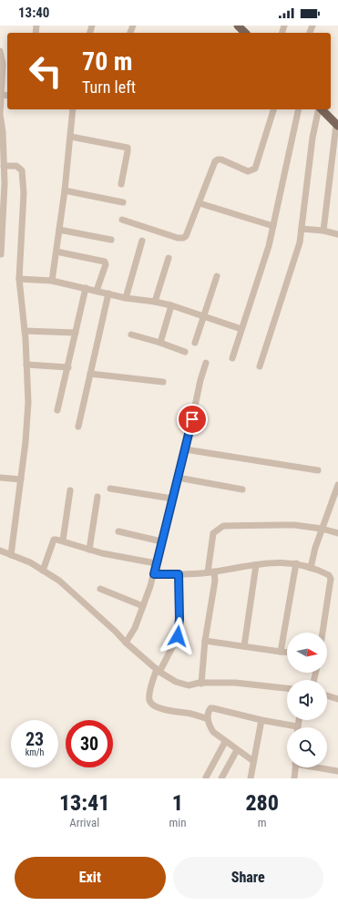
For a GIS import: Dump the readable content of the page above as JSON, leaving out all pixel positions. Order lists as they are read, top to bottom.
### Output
{
  "north": "right",
  "page": {
    "status": "13:40",
    "turn": ["70 m", "Turn left"],
    "speed": "23 km/h",
    "limit": "30",
    "eta": [
      "13:41",
      "Arrival",
      "1",
      "min",
      "280",
      "m"
    ],
    "buttons": ["Exit", "Share"]
  }
}
